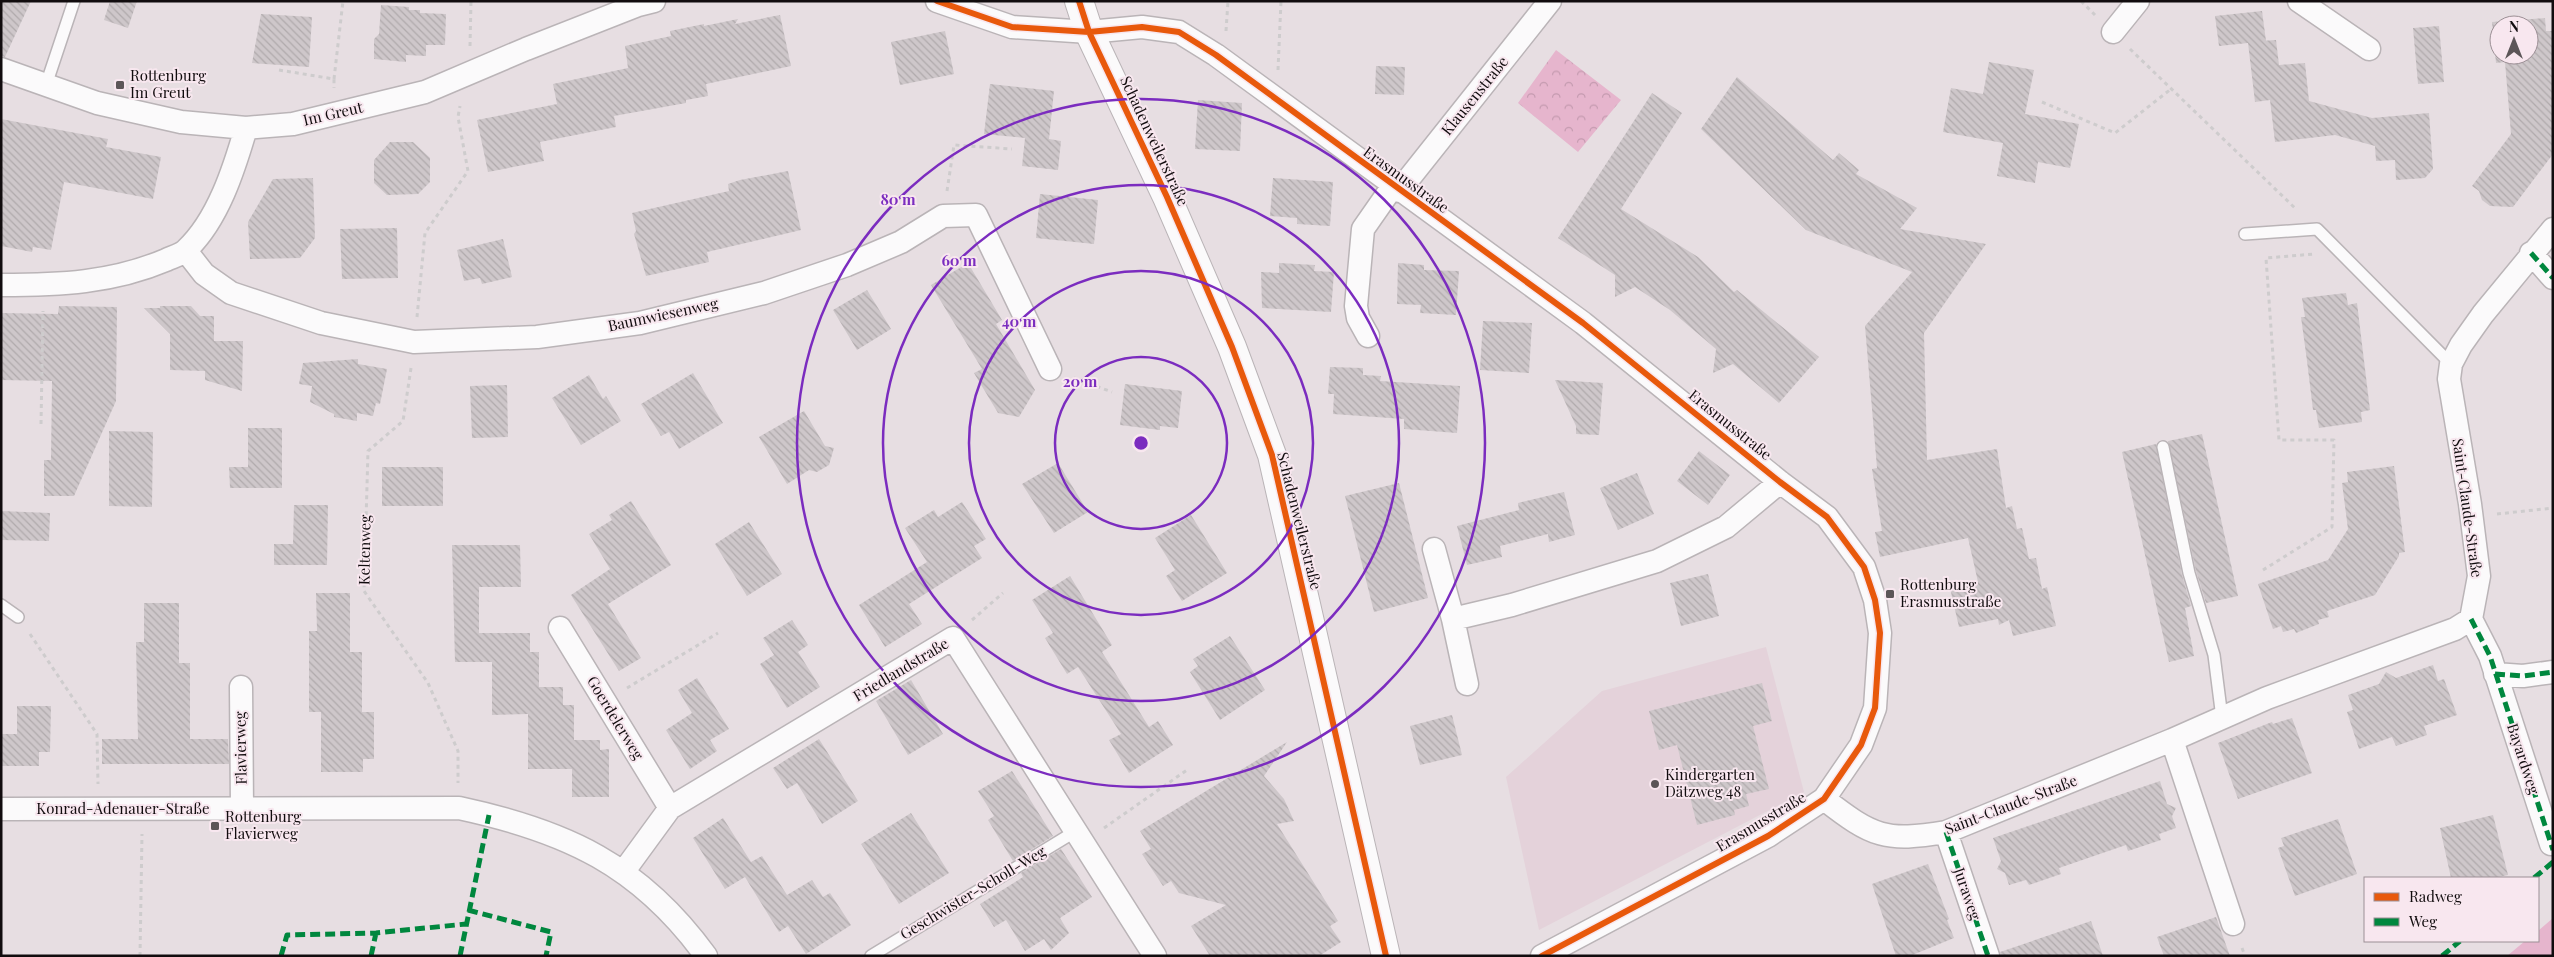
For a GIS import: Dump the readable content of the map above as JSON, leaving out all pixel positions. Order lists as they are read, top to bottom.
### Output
{
  "streets": {
    "street": [
      "Klausenstraße",
      "Im Greut",
      "Schadenweilerstraße",
      "Erasmusstraße",
      "Baumwiesenweg",
      "Saint-Claude-Straße",
      "Friedlandstraße",
      "Goerdelerweg",
      "Flavierweg",
      "Bayardweg",
      "Konrad-Adenauer-Straße",
      "Juraweg"
    ],
    "lane": ["Geschwister-Scholl-Weg"],
    "path": ["Keltenweg"]
  },
  "crossings": [
    ["Klausenstraße", "Erasmusstraße"],
    ["Im Greut", "Keltenweg"],
    ["Schadenweilerstraße", "Erasmusstraße"],
    ["Erasmusstraße", "Saint-Claude-Straße"],
    ["Baumwiesenweg", "Keltenweg"],
    ["Saint-Claude-Straße", "Bayardweg"],
    ["Saint-Claude-Straße", "Juraweg"],
    ["Keltenweg", "Konrad-Adenauer-Straße"],
    ["Friedlandstraße", "Goerdelerweg"],
    ["Friedlandstraße", "Konrad-Adenauer-Straße"],
    ["Friedlandstraße", "Geschwister-Scholl-Weg"],
    ["Flavierweg", "Konrad-Adenauer-Straße"]
  ],
  "places": {
    "transit": ["Rottenburg Im Greut", "Rottenburg Erasmusstraße", "Rottenburg Flavierweg"],
    "other": ["Kindergarten Dätzweg 48"]
  },
  "legend": ["Radweg", "Weg"],
  "north": "top",
  "rings": [
    "80 m",
    "60 m",
    "40 m",
    "20 m"
  ]
}
